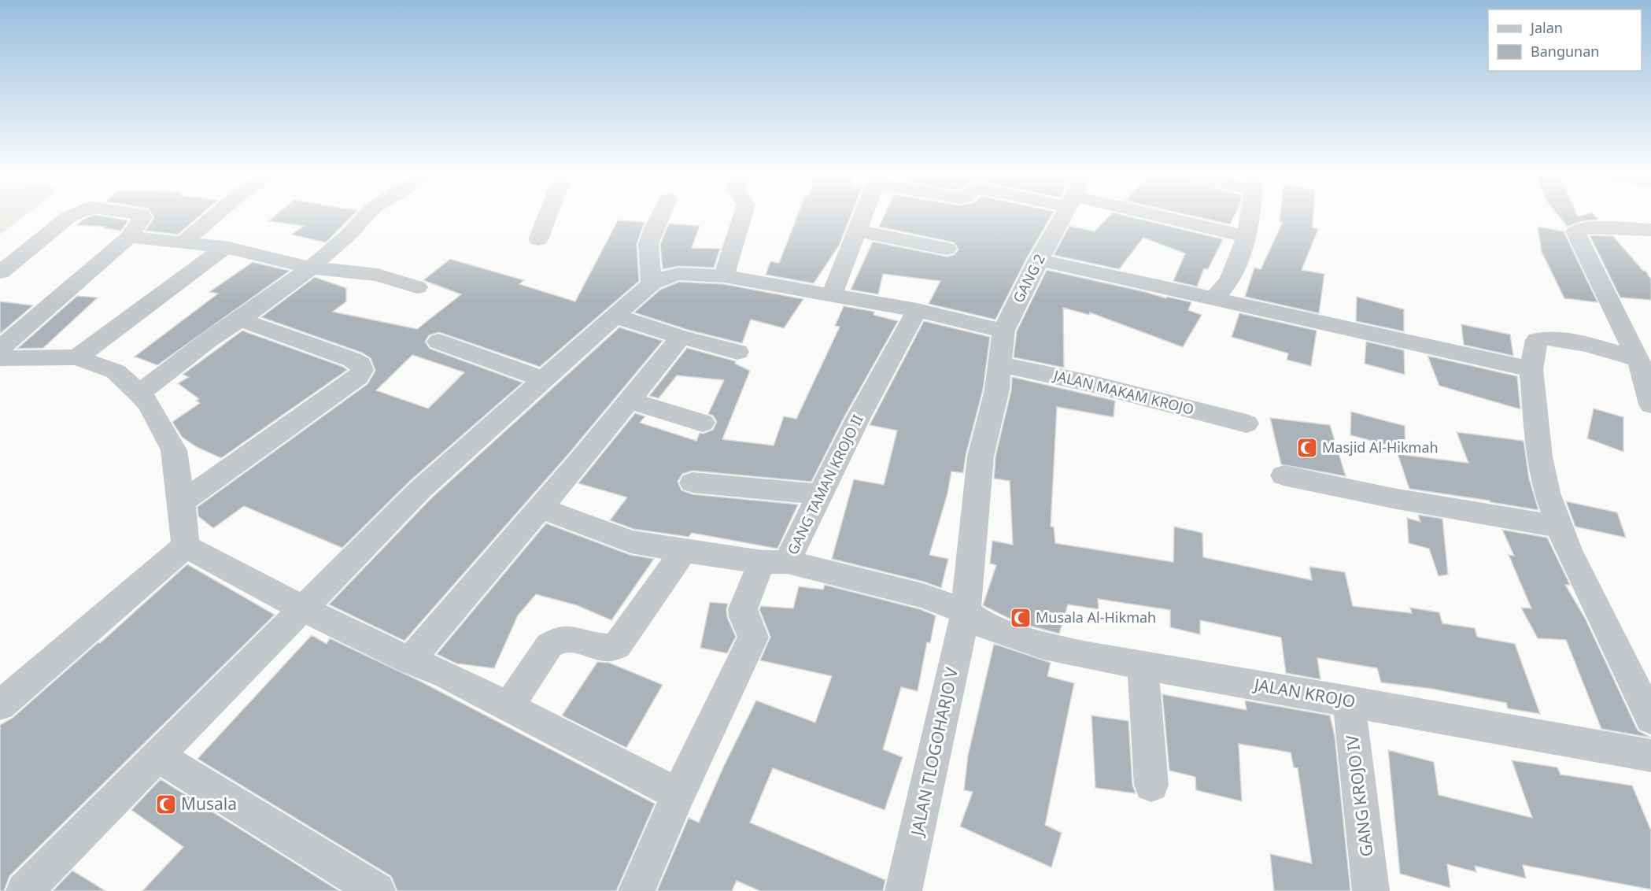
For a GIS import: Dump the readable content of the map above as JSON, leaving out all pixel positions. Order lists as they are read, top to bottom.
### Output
{
  "streets": {
    "street": [
      "GANG 2",
      "JALAN MAKAM KROJO",
      "GANG TAMAN KROJO II",
      "JALAN KROJO",
      "JALAN TLOGOHARJO V",
      "GANG KROJO IV"
    ]
  },
  "crossings": [
    ["GANG 2", "JALAN TLOGOHARJO V"],
    ["JALAN MAKAM KROJO", "JALAN TLOGOHARJO V"],
    ["GANG TAMAN KROJO II", "JALAN KROJO"],
    ["JALAN KROJO", "JALAN TLOGOHARJO V"],
    ["JALAN KROJO", "GANG KROJO IV"]
  ],
  "places": {
    "mosque": ["Masjid Al-Hikmah", "Musala Al-Hikmah", "Musala"]
  },
  "legend": ["Jalan", "Bangunan"]
}
